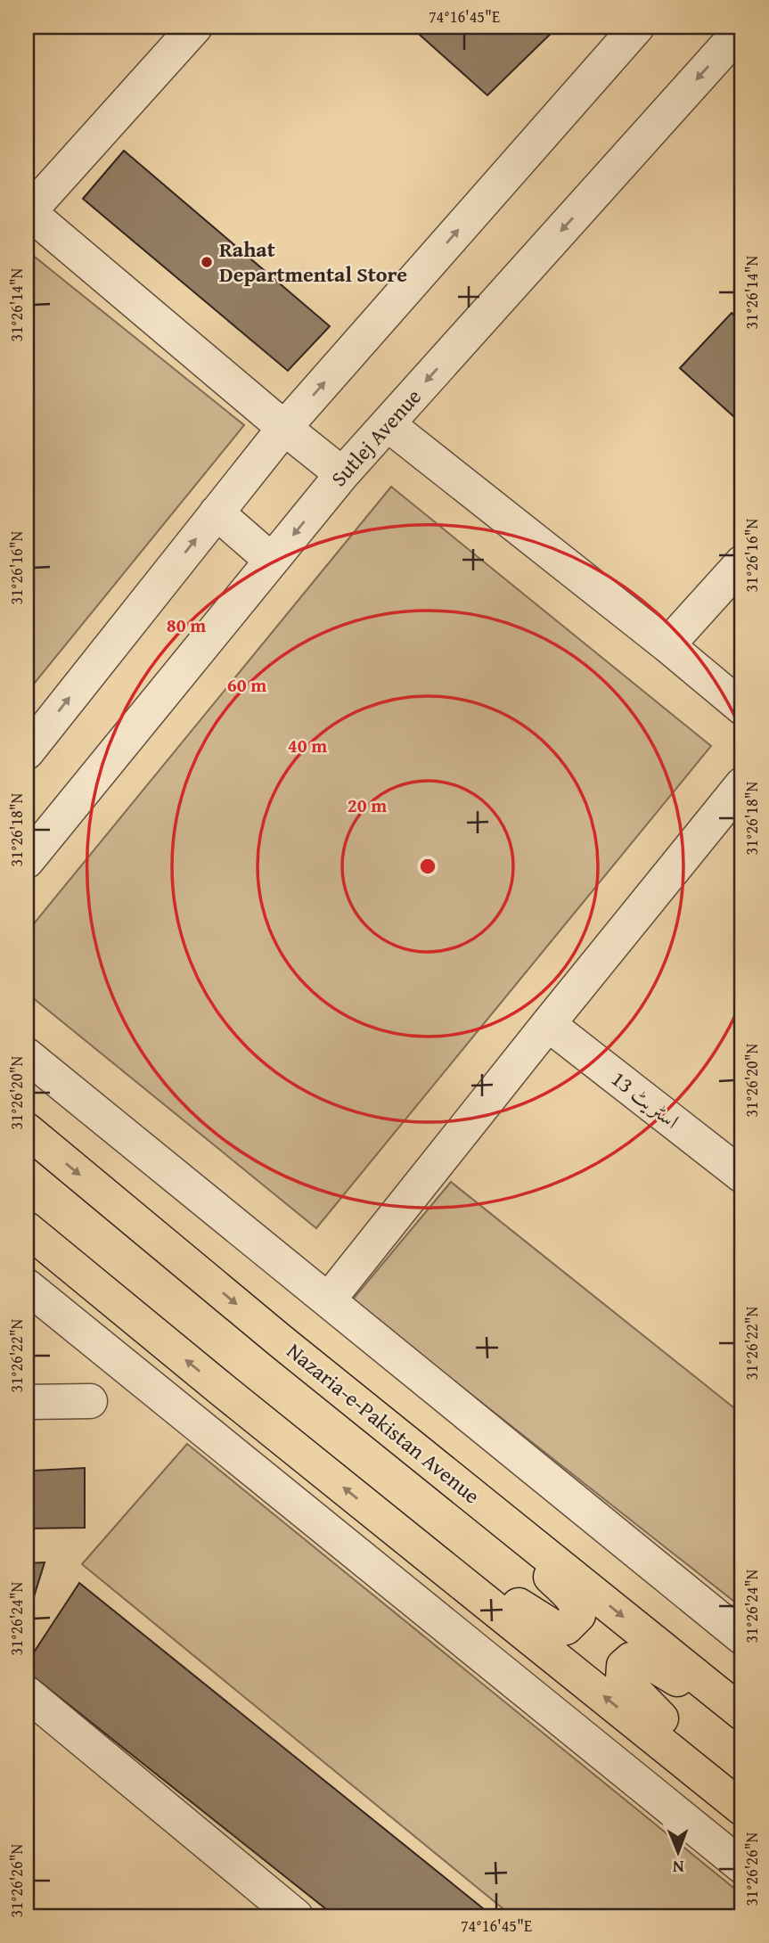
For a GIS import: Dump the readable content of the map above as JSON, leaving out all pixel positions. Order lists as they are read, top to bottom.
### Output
{
  "streets": {
    "main road": ["Nazaria-e-Pakistan Avenue"],
    "street": ["Sutlej Avenue", "اسٹریٹ 13"]
  },
  "places": ["Rahat Departmental Store"],
  "north": "bottom",
  "coordinates": [
    "74°16'45\"E",
    "31°26'14\"N",
    "31°26'16\"N",
    "31°26'18\"N",
    "31°26'20\"N",
    "31°26'22\"N",
    "31°26'24\"N",
    "31°26'26\"N"
  ],
  "rings": [
    "80 m",
    "60 m",
    "40 m",
    "20 m"
  ]
}
